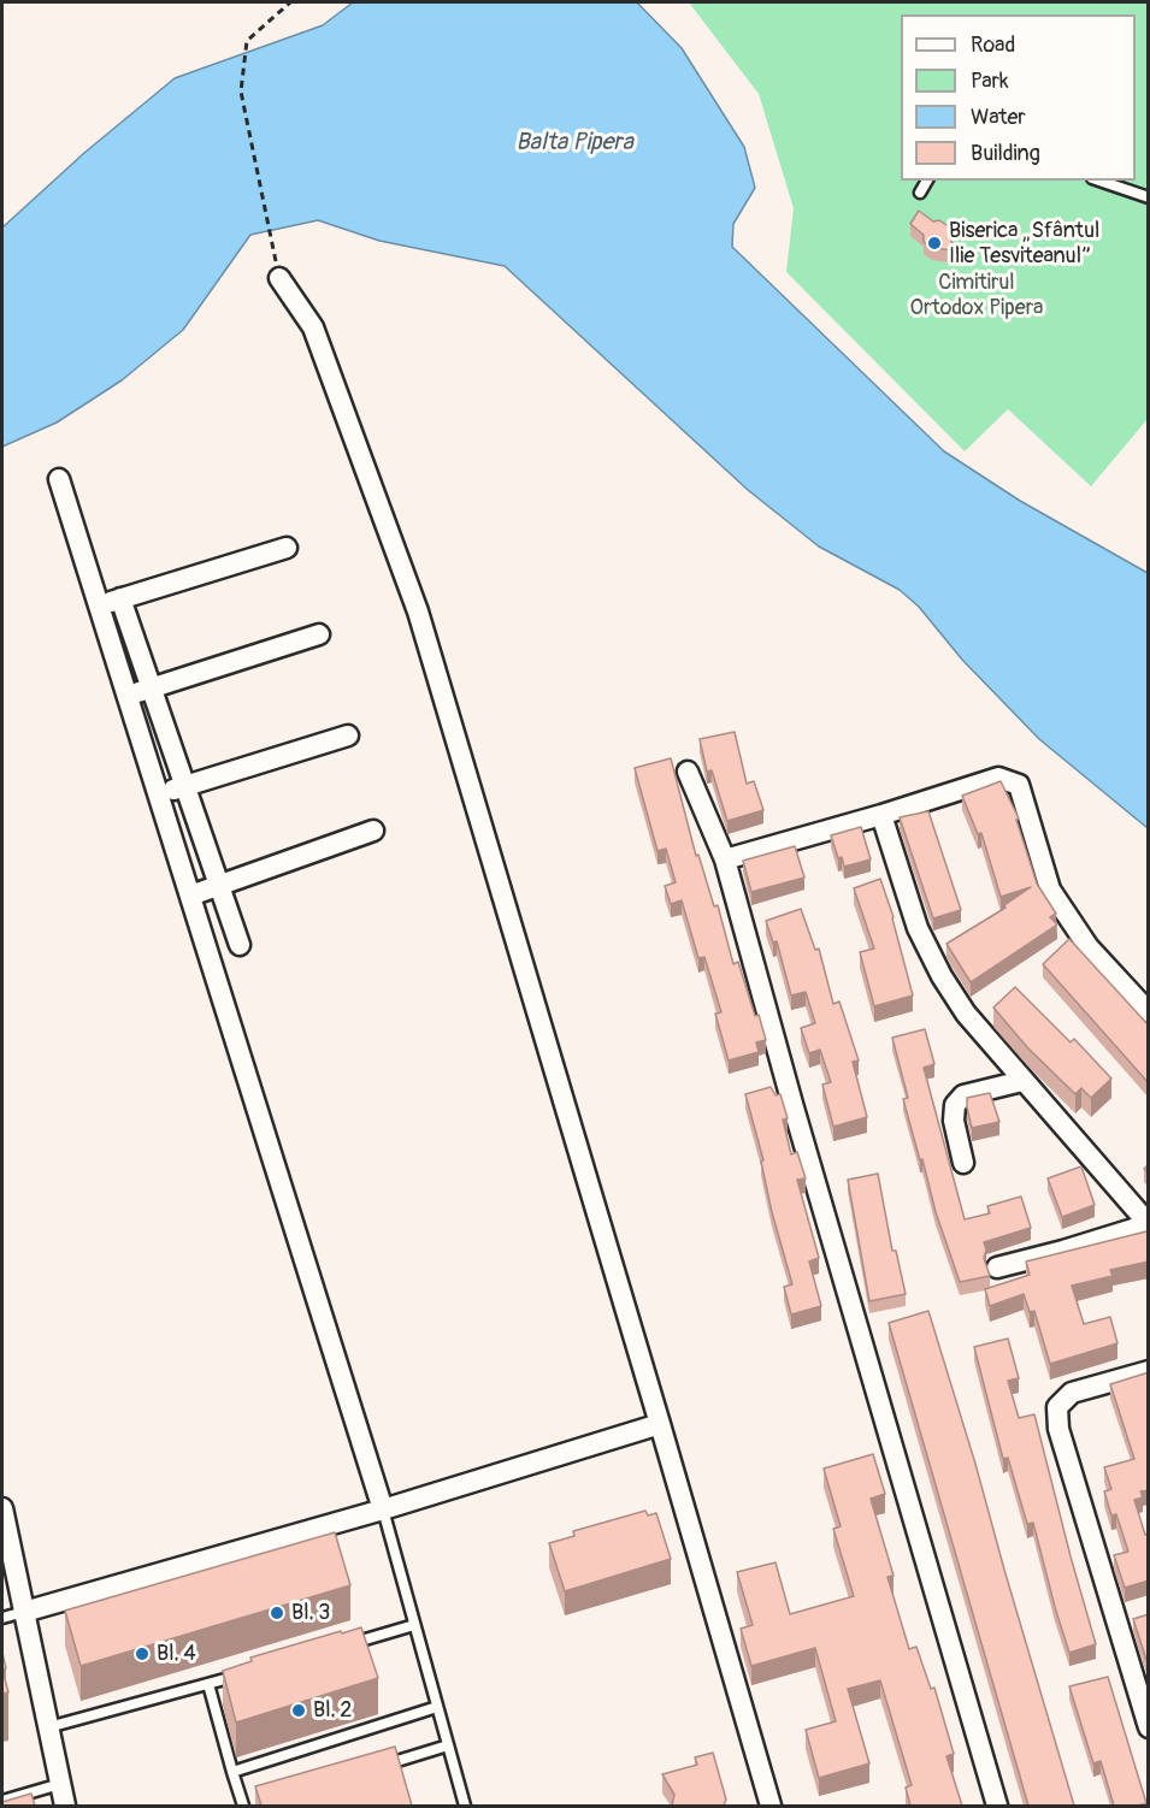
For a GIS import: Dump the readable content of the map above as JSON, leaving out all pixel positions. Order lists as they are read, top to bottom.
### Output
{
  "water": ["Balta Pipera"],
  "parks": ["Cimitirul Ortodox Pipera"],
  "places": [
    "Biserica „Sfântul Ilie Tesviteanul”",
    "Bl. 3",
    "Bl. 4",
    "Bl. 2"
  ],
  "legend": [
    "Road",
    "Park",
    "Water",
    "Building"
  ]
}
